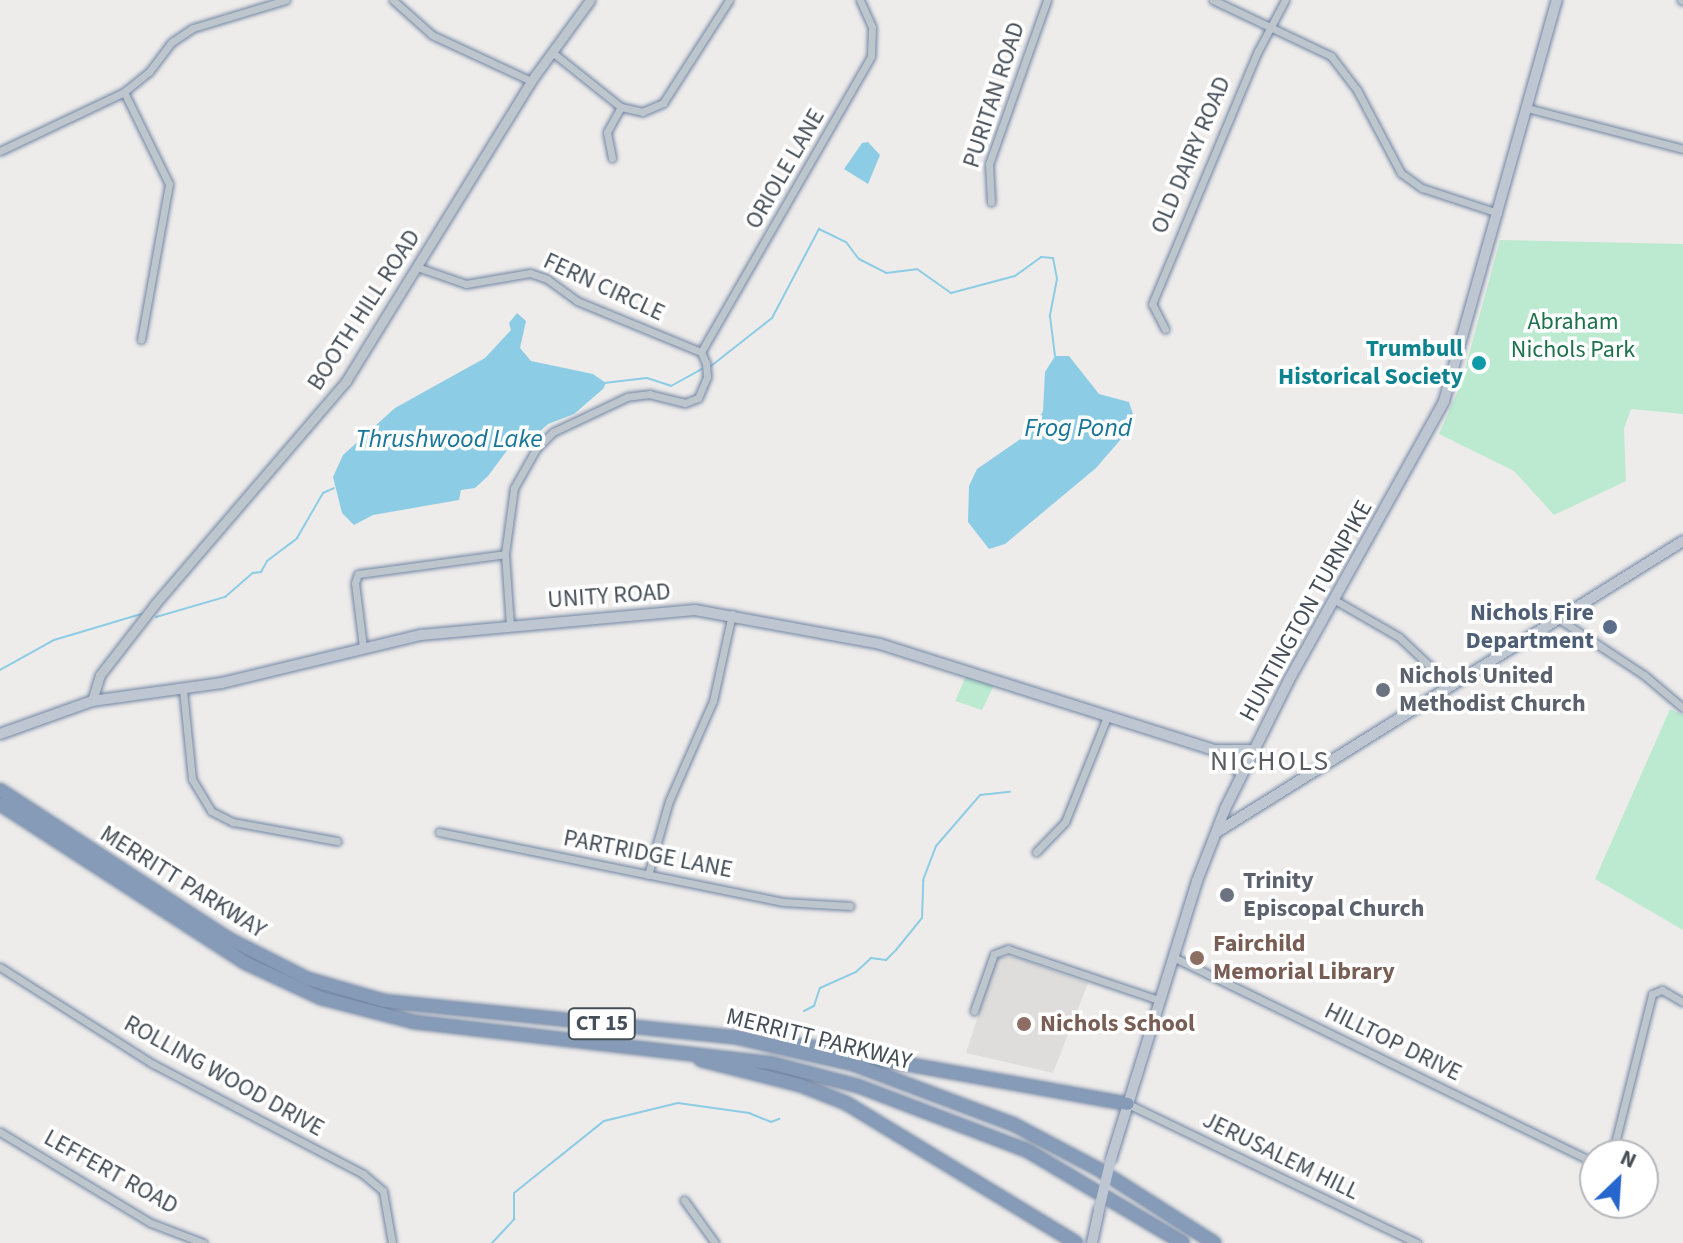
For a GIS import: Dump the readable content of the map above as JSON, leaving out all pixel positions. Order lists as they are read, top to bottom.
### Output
{
  "streets": {
    "highway": ["MERRITT PARKWAY", "CT 15"],
    "main road": ["UNITY ROAD", "HUNTINGTON TURNPIKE"],
    "street": [
      "PURITAN ROAD",
      "OLD DAIRY ROAD",
      "ORIOLE LANE",
      "FERN CIRCLE",
      "BOOTH HILL ROAD",
      "PARTRIDGE LANE",
      "HILLTOP DRIVE",
      "ROLLING WOOD DRIVE",
      "JERUSALEM HILL",
      "LEFFERT ROAD"
    ]
  },
  "crossings": [
    ["ORIOLE LANE", "FERN CIRCLE"],
    ["FERN CIRCLE", "BOOTH HILL ROAD"],
    ["BOOTH HILL ROAD", "UNITY ROAD"],
    ["UNITY ROAD", "HUNTINGTON TURNPIKE"],
    ["HUNTINGTON TURNPIKE", "HILLTOP DRIVE"],
    ["HUNTINGTON TURNPIKE", "JERUSALEM HILL"]
  ],
  "districts": ["NICHOLS"],
  "water": ["Frog Pond", "Thrushwood Lake"],
  "parks": ["Abraham Nichols Park"],
  "places": [
    "Trumbull Historical Society",
    "Nichols Fire Department",
    "Nichols United Methodist Church",
    "Trinity Episcopal Church",
    "Fairchild Memorial Library",
    "Nichols School"
  ],
  "north": "top right"
}
